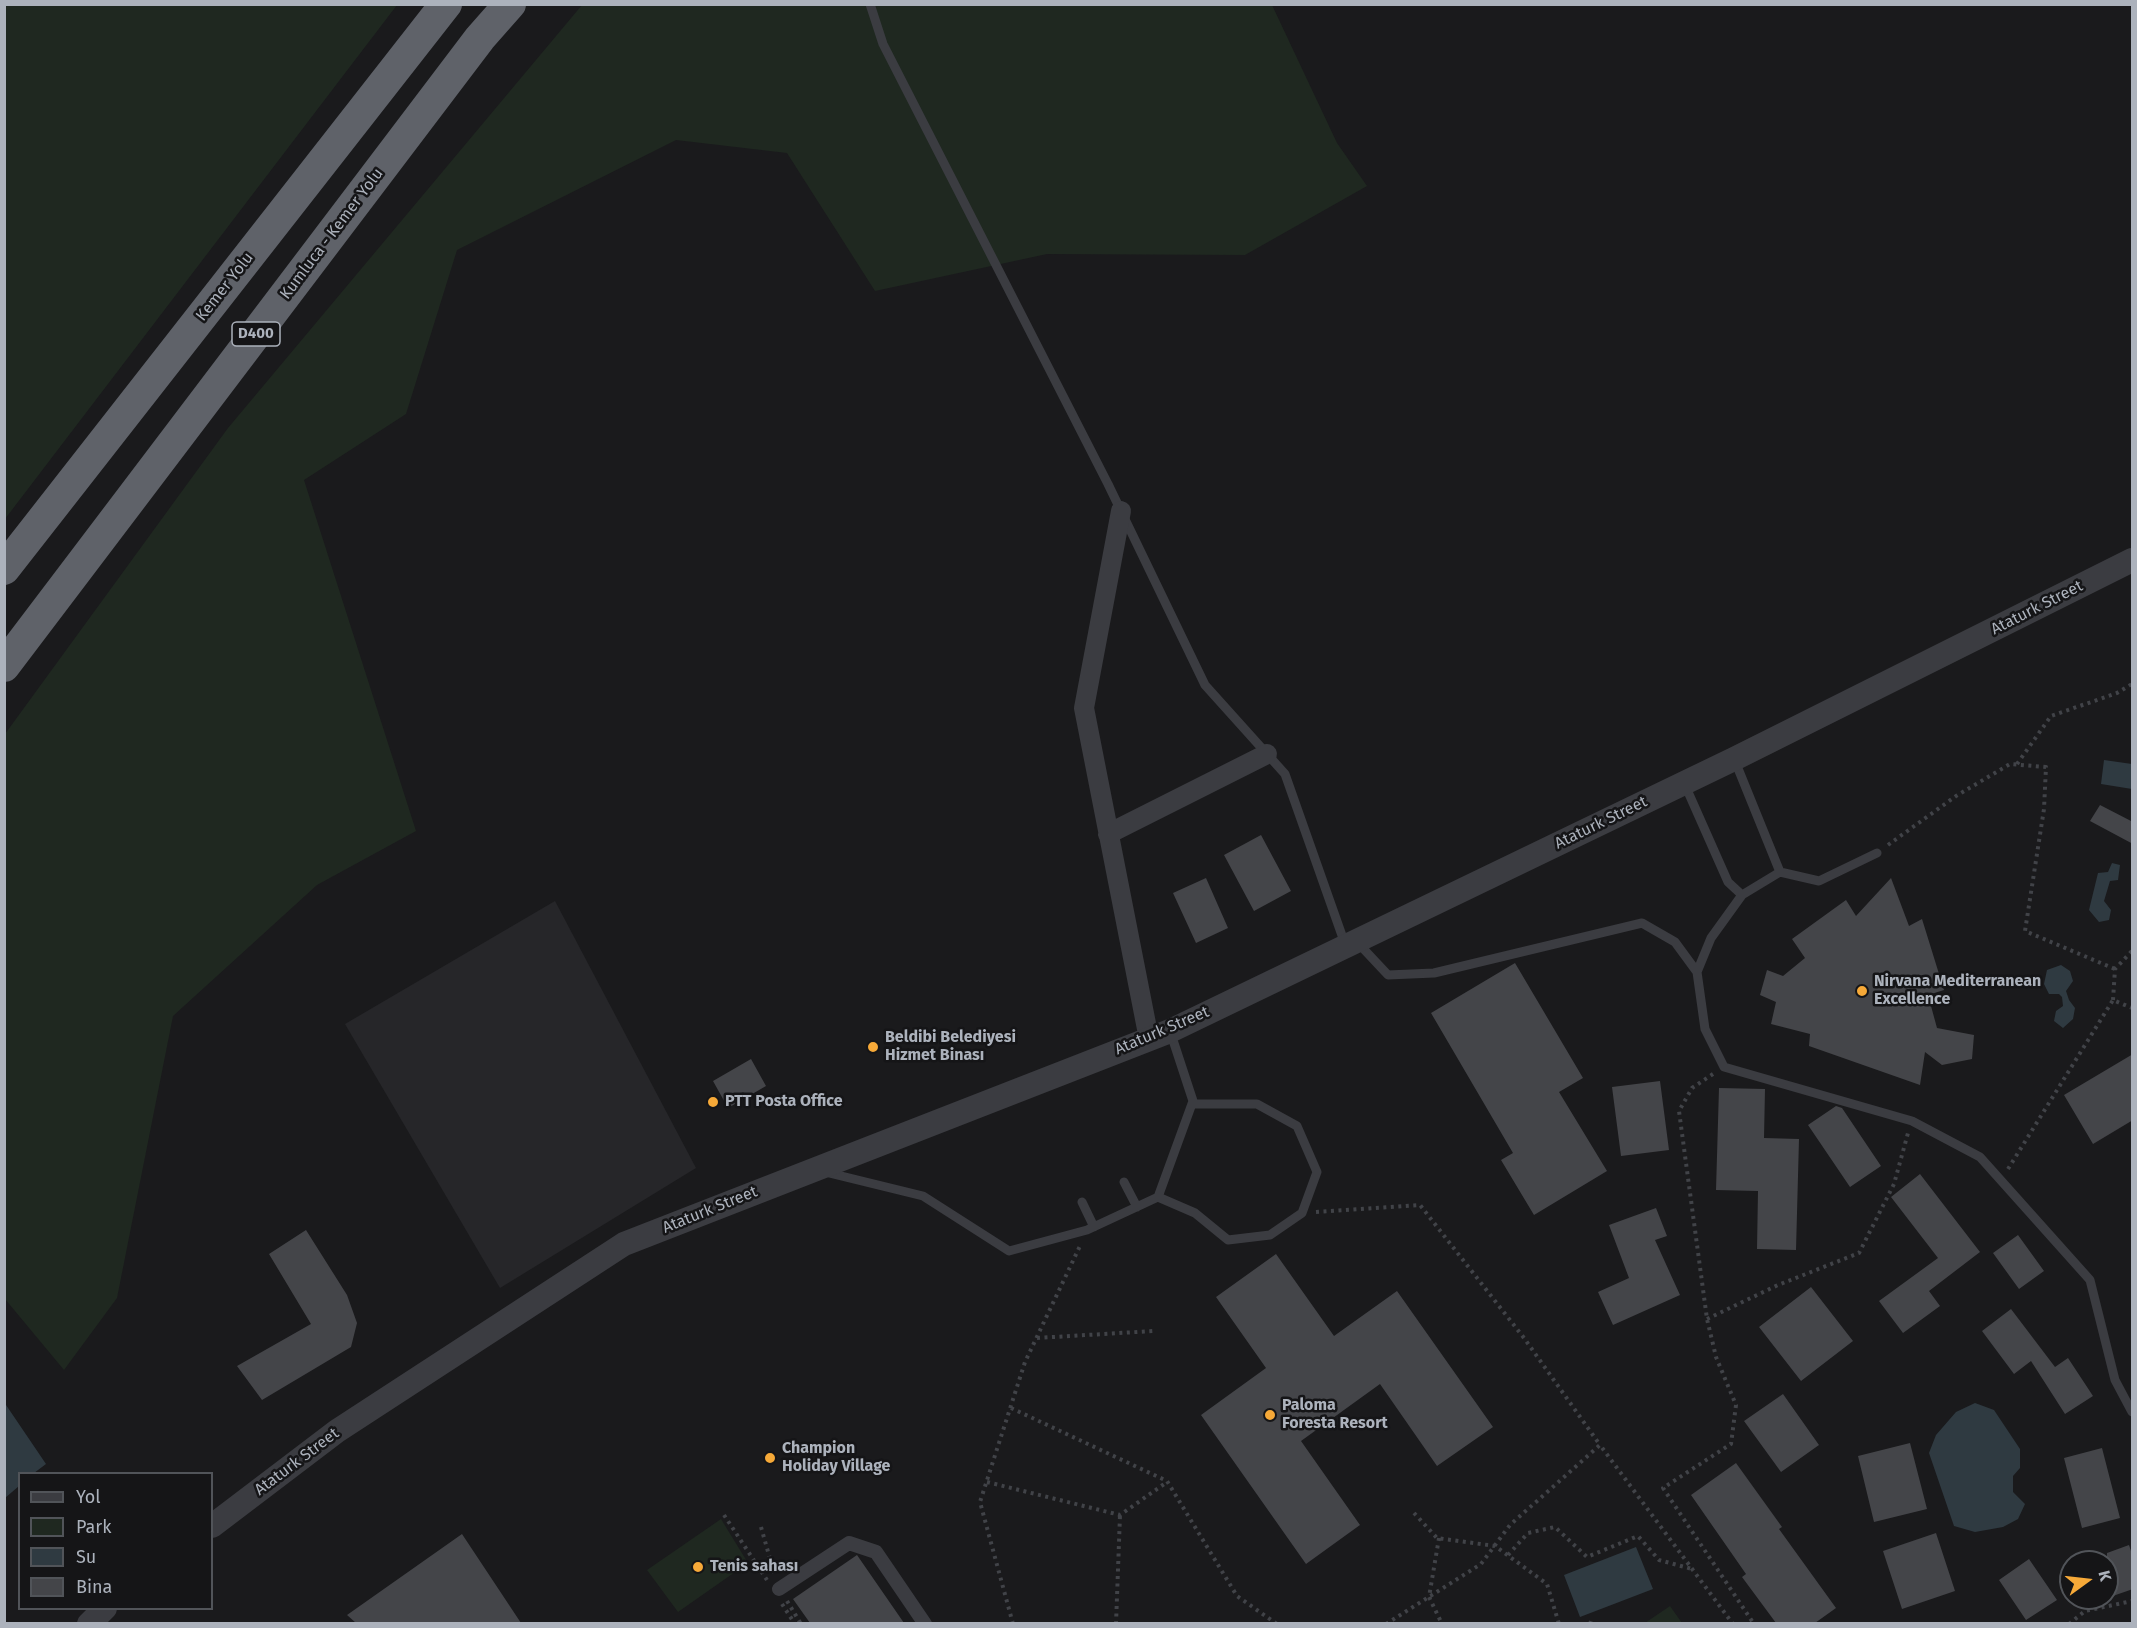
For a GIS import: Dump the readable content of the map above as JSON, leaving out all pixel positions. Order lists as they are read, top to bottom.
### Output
{
  "streets": {
    "highway": ["Kumluca - Kemer Yolu", "Kemer Yolu", "D400"],
    "street": ["Ataturk Street"]
  },
  "places": [
    "Nirvana Mediterranean Excellence",
    "Beldibi Belediyesi Hizmet Binası",
    "PTT Posta Office",
    "Paloma Foresta Resort",
    "Champion Holiday Village",
    "Tenis sahası"
  ],
  "legend": [
    "Yol",
    "Park",
    "Su",
    "Bina"
  ],
  "north": "right"
}
